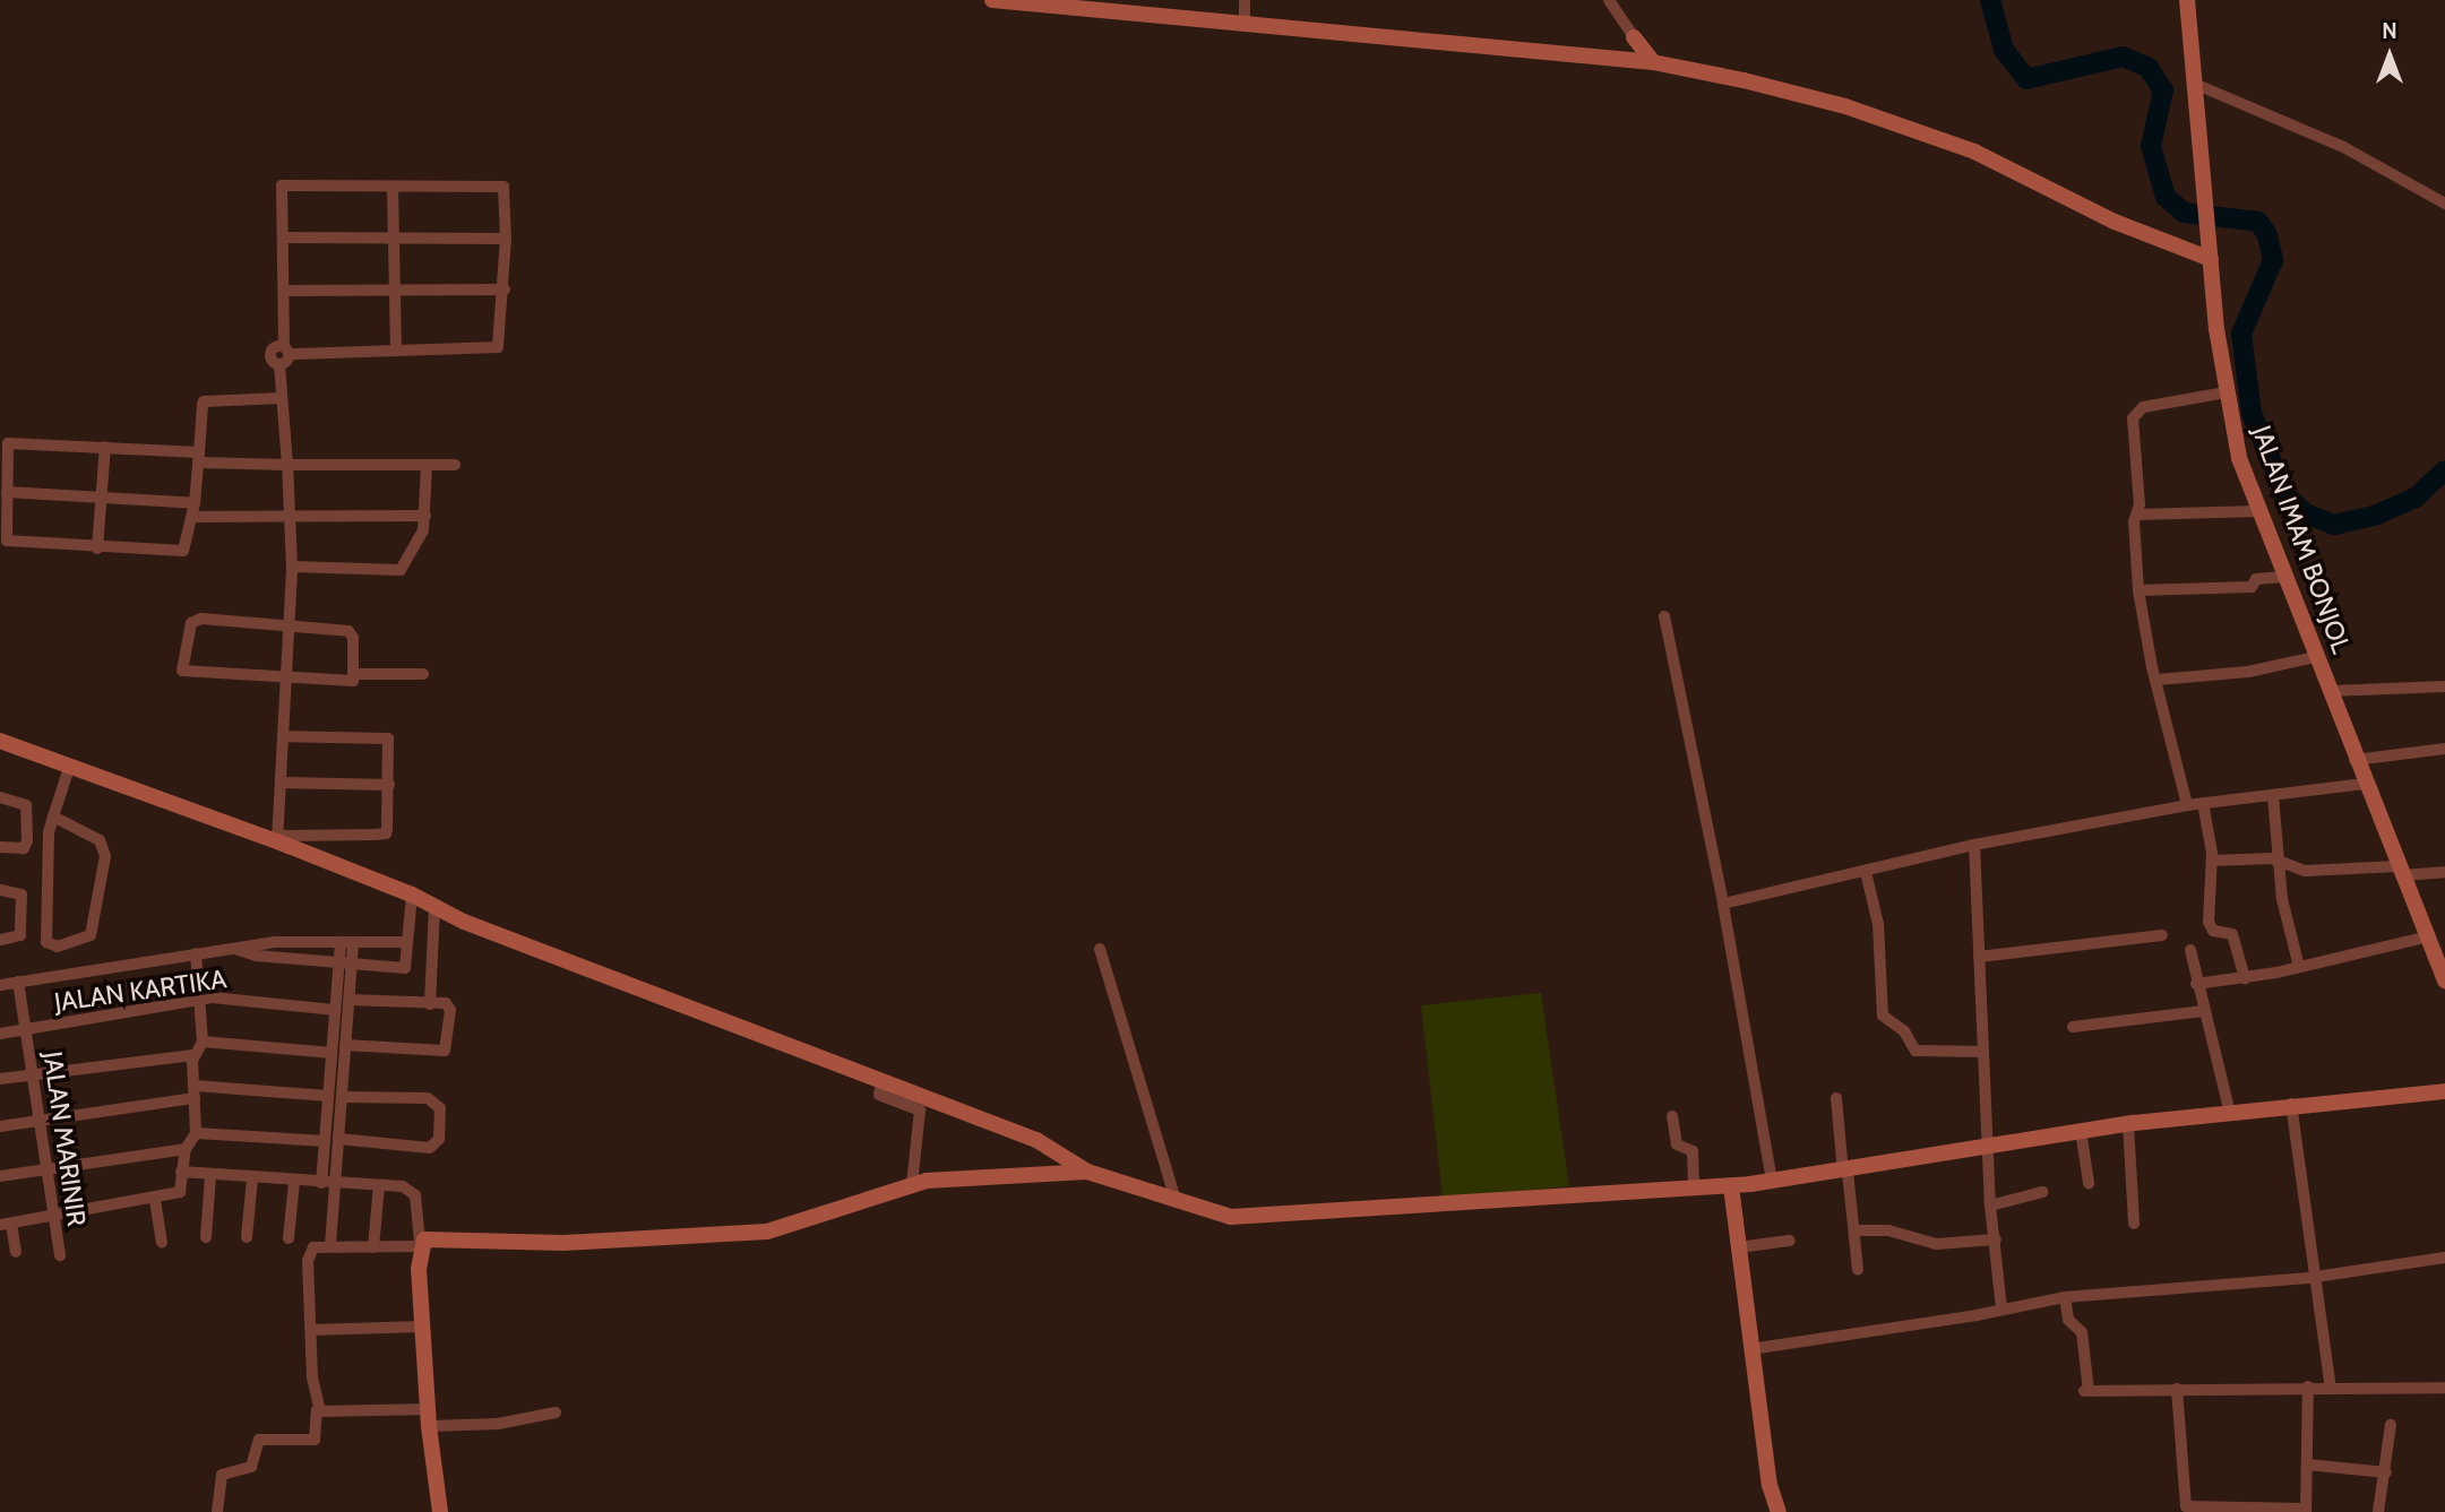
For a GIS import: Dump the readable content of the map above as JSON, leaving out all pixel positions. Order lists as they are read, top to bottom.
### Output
{
  "streets": {
    "street": ["JALAN IMAM BONJOL", "JALAN KARTIKA", "JALAN MARINIR"]
  },
  "crossings": [
    ["JALAN KARTIKA", "JALAN MARINIR"]
  ],
  "north": "top"
}
